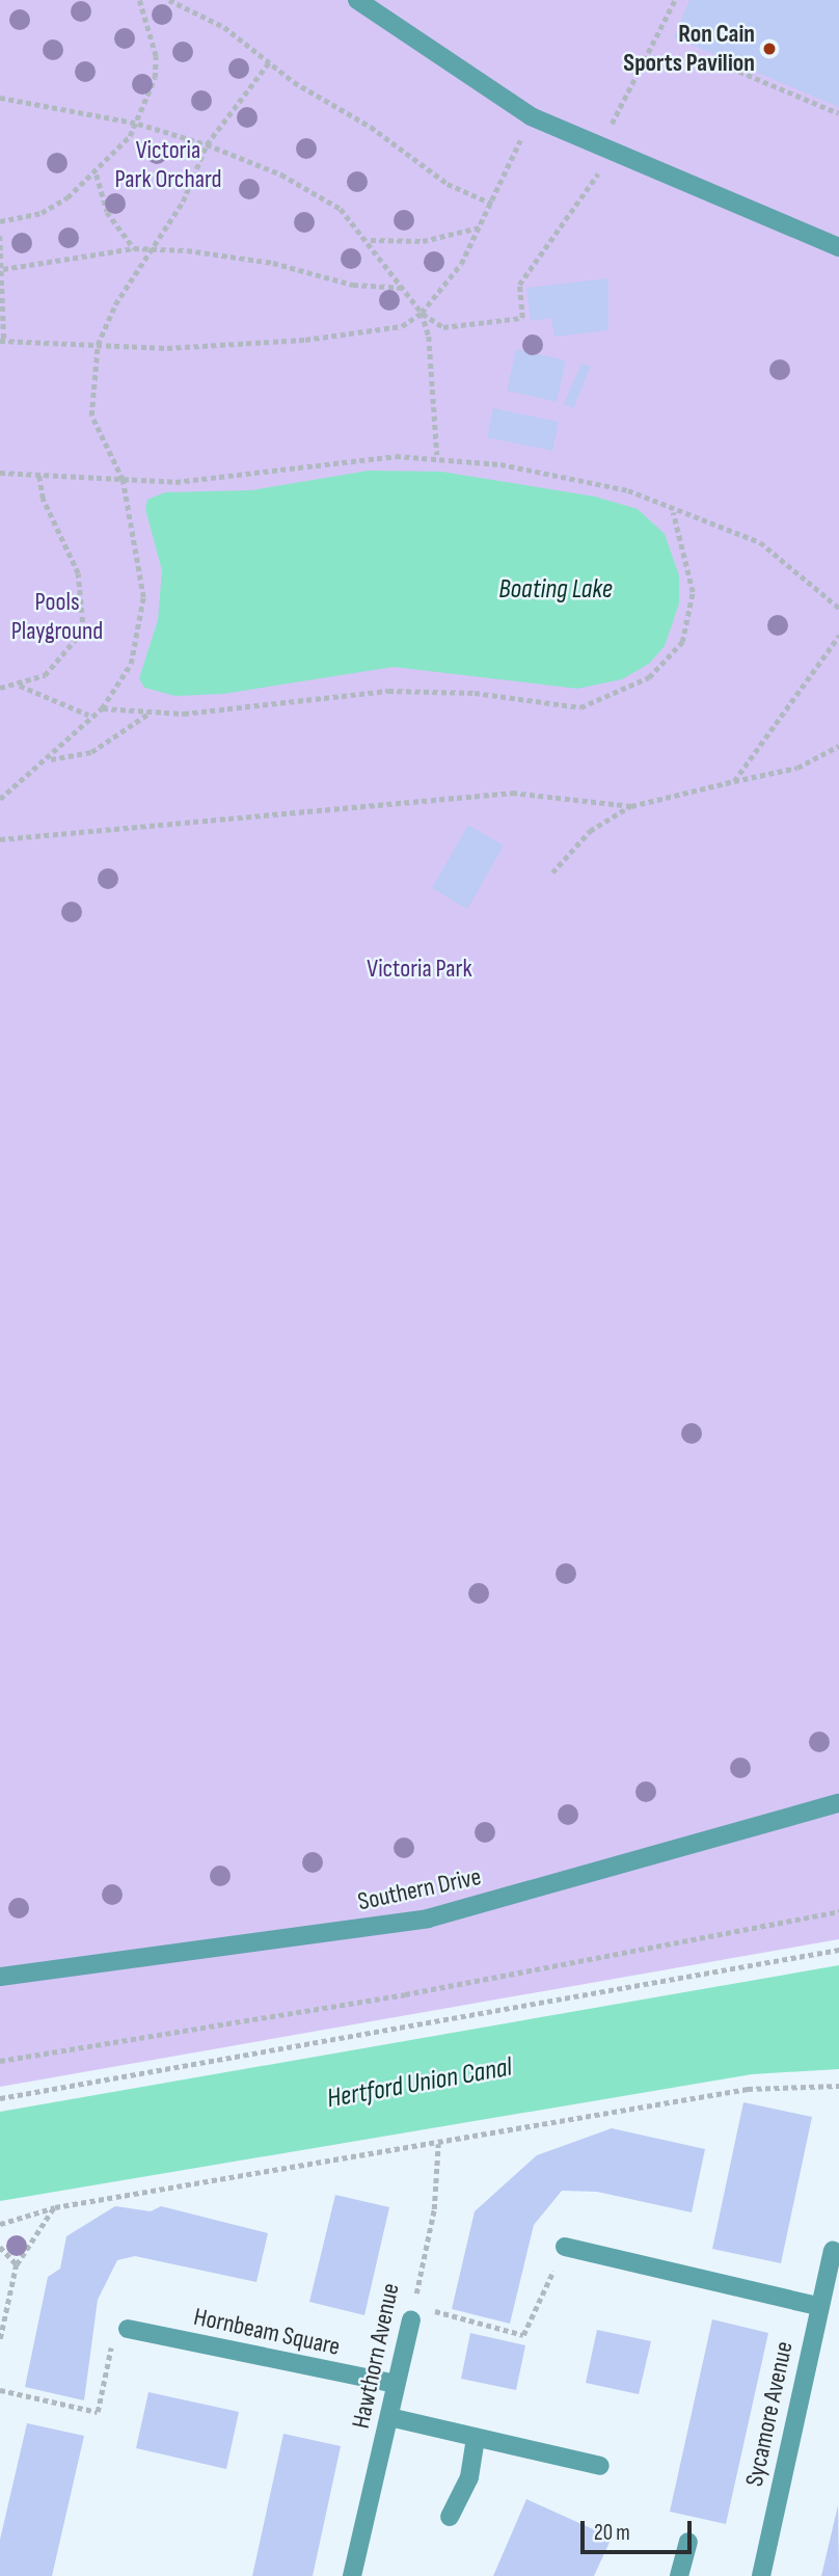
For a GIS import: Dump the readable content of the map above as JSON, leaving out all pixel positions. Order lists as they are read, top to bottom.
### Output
{
  "streets": {
    "street": [
      "Southern Drive",
      "Hornbeam Square",
      "Hawthorn Avenue",
      "Sycamore Avenue"
    ]
  },
  "crossings": [
    ["Hornbeam Square", "Hawthorn Avenue"]
  ],
  "water": ["Boating Lake", "Hertford Union Canal"],
  "parks": ["Victoria Park Orchard", "Pools Playground", "Victoria Park"],
  "places": ["Ron Cain Sports Pavilion"],
  "scale_bar": "20 m"
}
